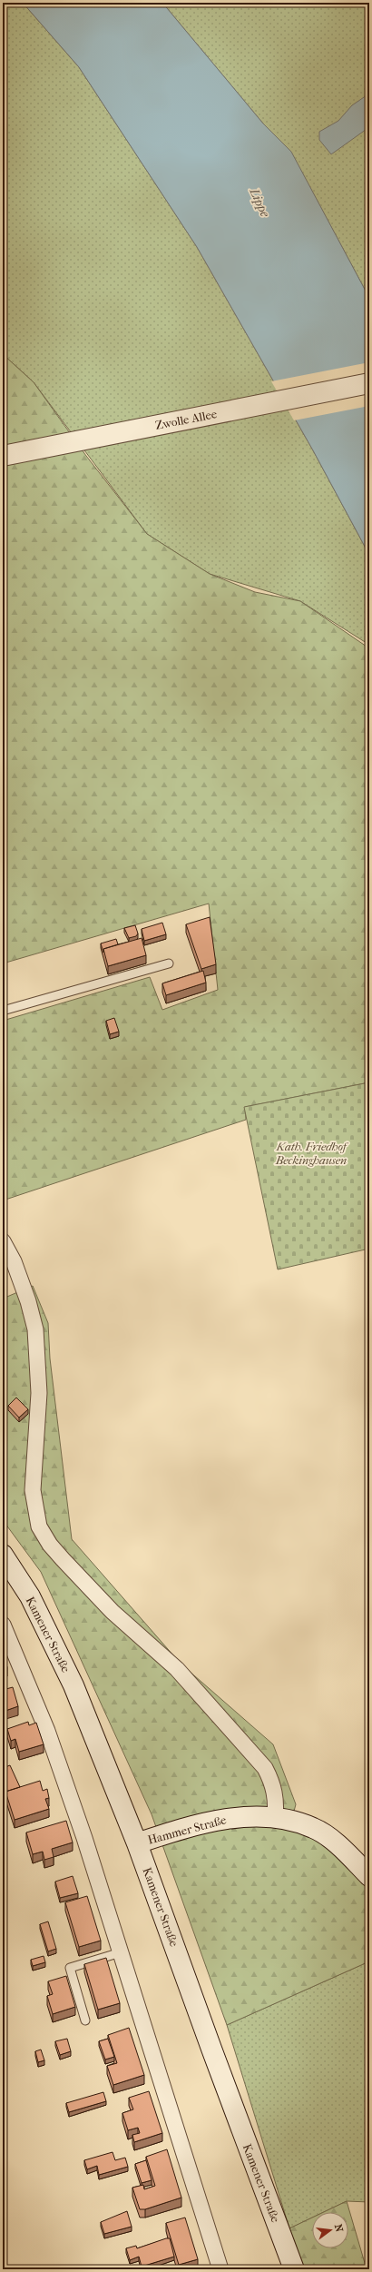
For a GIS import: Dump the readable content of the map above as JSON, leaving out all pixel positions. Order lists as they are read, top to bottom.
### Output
{
  "streets": {
    "main road": ["Zwolle Allee", "Kamener Straße", "Hammer Straße"]
  },
  "crossings": [
    ["Kamener Straße", "Hammer Straße"]
  ],
  "water": ["Lippe"],
  "parks": ["Kath. Friedhof Beckinghausen"],
  "north": "right"
}
